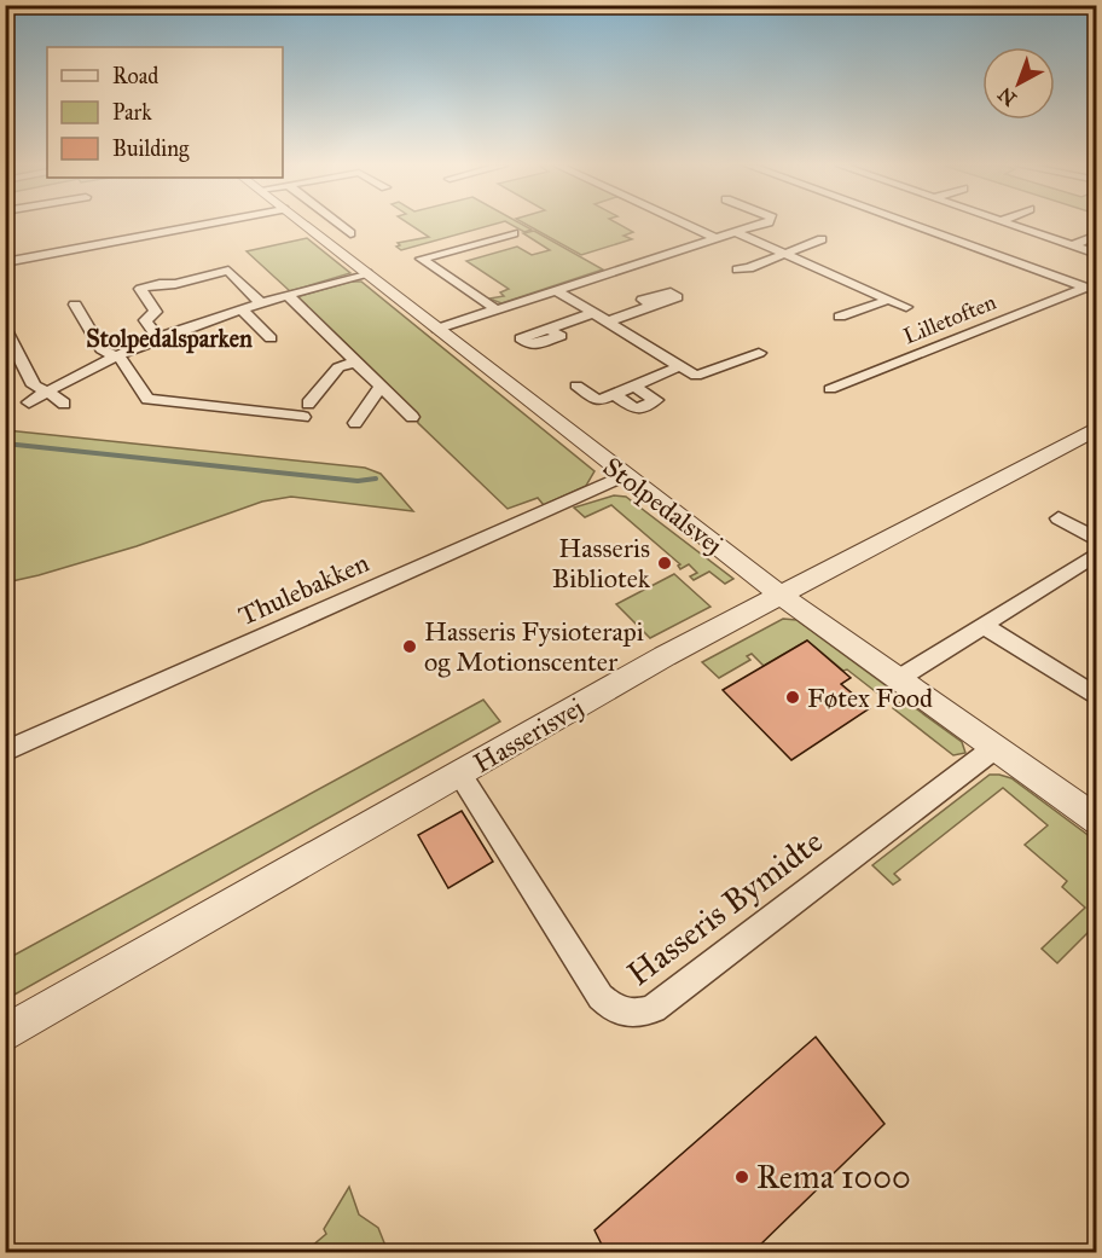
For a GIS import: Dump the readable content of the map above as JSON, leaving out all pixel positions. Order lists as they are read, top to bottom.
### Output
{
  "streets": {
    "street": [
      "Lilletoften",
      "Stolpedalsvej",
      "Thulebakken",
      "Hasserisvej",
      "Hasseris Bymidte"
    ]
  },
  "crossings": [
    ["Stolpedalsvej", "Thulebakken"],
    ["Stolpedalsvej", "Hasserisvej"],
    ["Stolpedalsvej", "Hasseris Bymidte"],
    ["Hasserisvej", "Hasseris Bymidte"]
  ],
  "districts": ["Stolpedalsparken"],
  "places": [
    "Hasseris Bibliotek",
    "Hasseris Fysioterapi og Motionscenter",
    "Føtex Food",
    "Rema 1000"
  ],
  "legend": ["Road", "Park", "Building"],
  "north": "bottom left"
}
